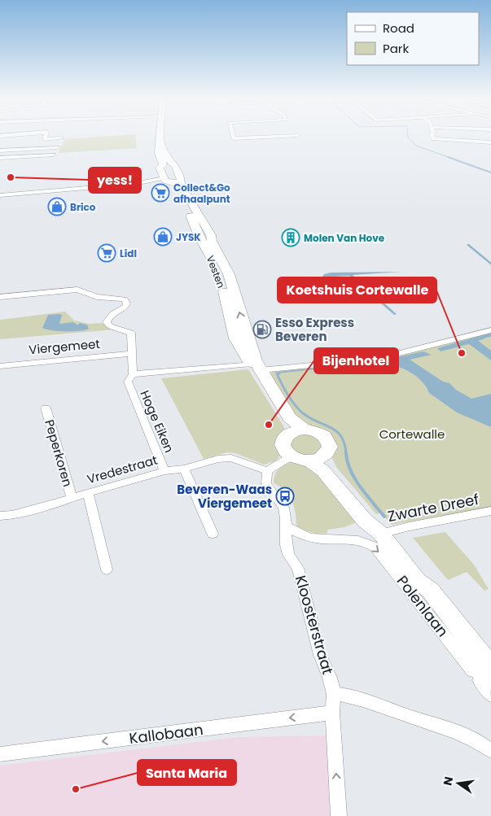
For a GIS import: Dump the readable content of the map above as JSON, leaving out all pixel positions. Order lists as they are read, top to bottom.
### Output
{
  "streets": {
    "main road": ["Vesten", "Polenlaan"],
    "street": [
      "Viergemeet",
      "Hoge Eiken",
      "Peperkoren",
      "Vredestraat",
      "Zwarte Dreef",
      "Kloosterstraat",
      "Kallobaan"
    ]
  },
  "crossings": [
    ["Viergemeet", "Hoge Eiken"],
    ["Hoge Eiken", "Vredestraat"],
    ["Peperkoren", "Vredestraat"],
    ["Vredestraat", "Kloosterstraat"],
    ["Zwarte Dreef", "Polenlaan"],
    ["Polenlaan", "Kloosterstraat"],
    ["Kloosterstraat", "Kallobaan"]
  ],
  "one_way": ["Kallobaan"],
  "parks": ["Cortewalle"],
  "places": {
    "other": [
      "yess!",
      "Koetshuis Cortewalle",
      "Bijenhotel",
      "Santa Maria"
    ],
    "supermarket": ["Collect&Go afhaalpunt", "Lidl"],
    "shop": ["Brico", "JYSK"],
    "building": ["Molen Van Hove"],
    "fuel station": ["Esso Express Beveren"],
    "bus stop": ["Beveren-Waas Viergemeet"]
  },
  "legend": ["Road", "Park"],
  "north": "left"
}
